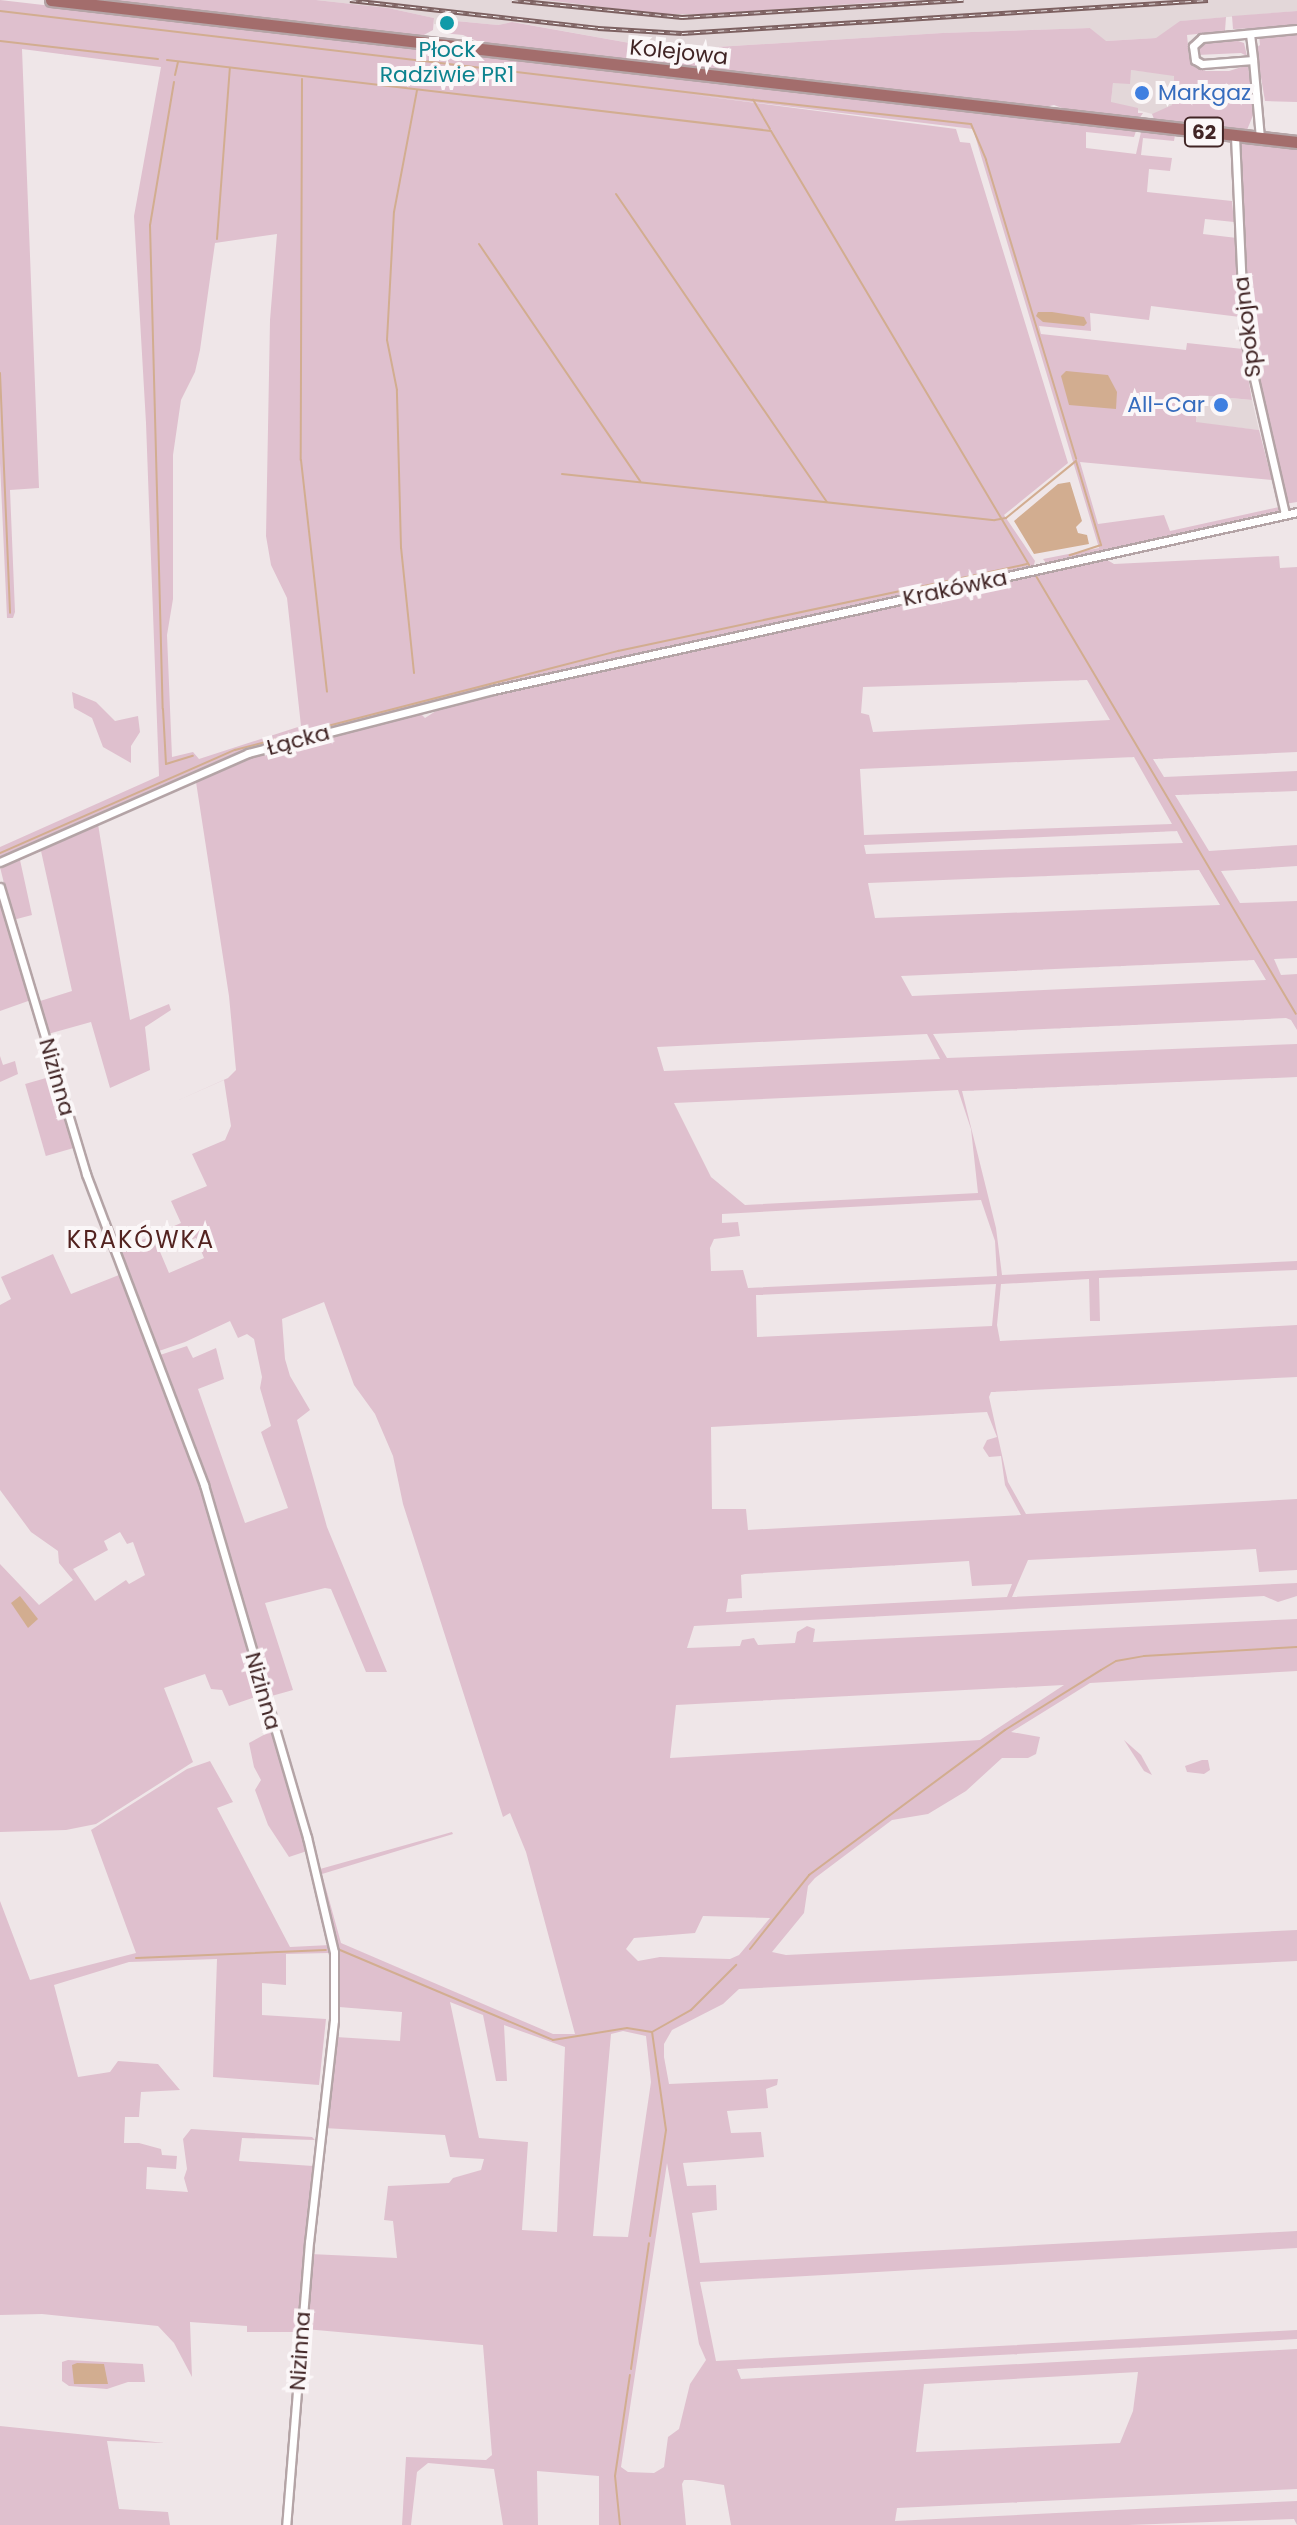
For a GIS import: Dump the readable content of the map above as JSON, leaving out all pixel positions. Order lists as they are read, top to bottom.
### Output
{
  "streets": {
    "main road": ["Kolejowa", "62"],
    "street": [
      "Spokojna",
      "Krakówka",
      "Łącka",
      "Nizinna"
    ]
  },
  "crossings": [
    ["Kolejowa", "62"],
    ["Kolejowa", "Spokojna"],
    ["Spokojna", "Krakówka"],
    ["Krakówka", "Łącka"]
  ],
  "districts": ["KRAKÓWKA"],
  "places": ["Płock Radziwie PR1", "Markgaz", "All-Car"]
}
